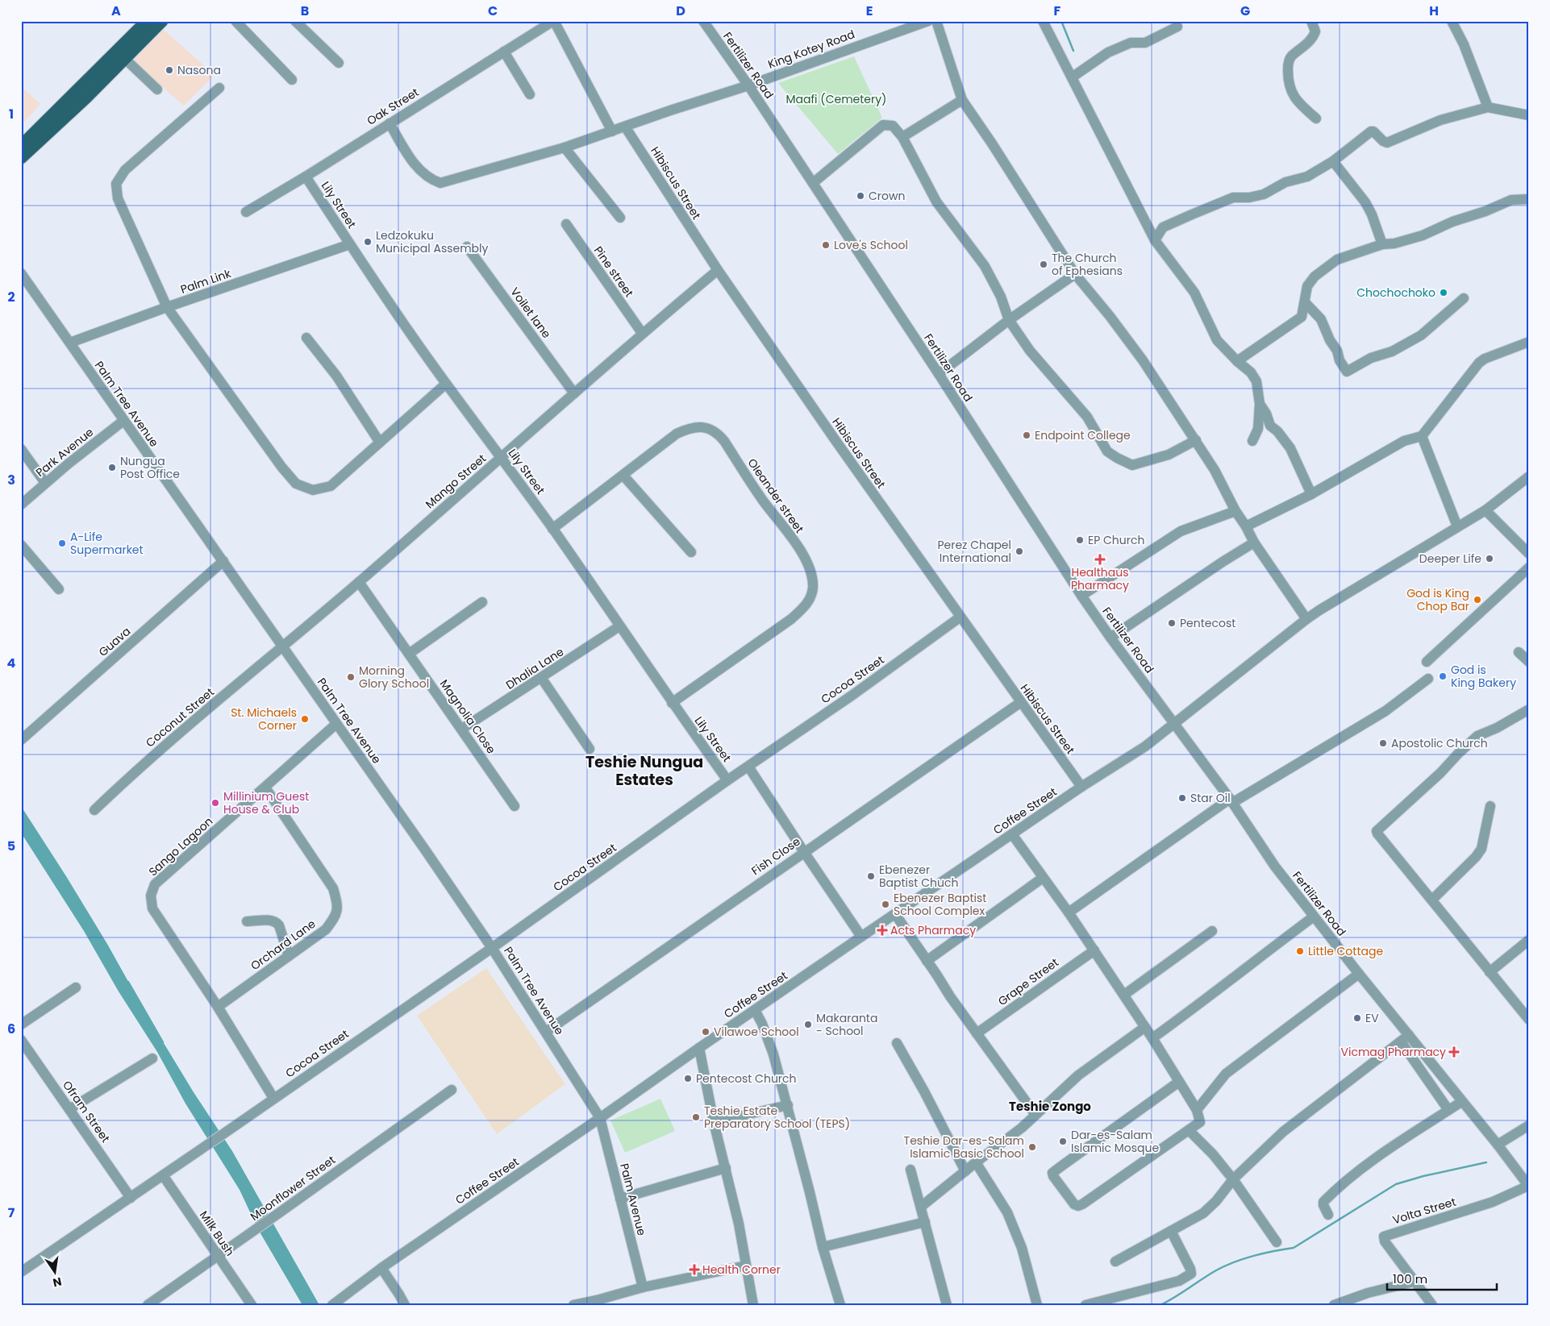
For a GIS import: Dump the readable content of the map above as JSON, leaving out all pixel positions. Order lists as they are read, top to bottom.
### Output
{
  "streets": {
    "street": [
      "King Kotey Road",
      "Fertilizer Road",
      "Oak Street",
      "Hibiscus Street",
      "Lily Street",
      "Pine street",
      "Palm Link",
      "Voilet lane",
      "Palm Tree Avenue",
      "Park Avenue",
      "Mango Street",
      "Oleander street",
      "Guava",
      "Dhalia Lane",
      "Cocoa Street",
      "Magnolia Close",
      "Coconut Street",
      "Coffee Street",
      "Sango Lagoon",
      "Fish Close",
      "Orchard Lane",
      "Grape Street",
      "Ofram Street",
      "Moonflower Street",
      "Palm Avenue",
      "Volta Street",
      "Milk Bush"
    ]
  },
  "crossings": [
    ["King Kotey Road", "Fertilizer Road"],
    ["King Kotey Road", "Oak Street"],
    ["King Kotey Road", "Hibiscus Street"],
    ["Fertilizer Road", "Coffee Street"],
    ["Fertilizer Road", "Volta Street"],
    ["Oak Street", "Lily Street"],
    ["Hibiscus Street", "Mango Street"],
    ["Hibiscus Street", "Cocoa Street"],
    ["Hibiscus Street", "Coffee Street"],
    ["Hibiscus Street", "Fish Close"],
    ["Lily Street", "Palm Link"],
    ["Lily Street", "Mango Street"],
    ["Lily Street", "Oleander street"],
    ["Lily Street", "Dhalia Lane"],
    ["Lily Street", "Cocoa Street"],
    ["Pine street", "Mango Street"],
    ["Palm Link", "Palm Tree Avenue"],
    ["Voilet lane", "Mango Street"],
    ["Palm Tree Avenue", "Park Avenue"],
    ["Palm Tree Avenue", "Mango Street"],
    ["Palm Tree Avenue", "Guava"],
    ["Palm Tree Avenue", "Cocoa Street"],
    ["Palm Tree Avenue", "Coconut Street"],
    ["Palm Tree Avenue", "Coffee Street"],
    ["Palm Tree Avenue", "Sango Lagoon"],
    ["Palm Tree Avenue", "Fish Close"],
    ["Palm Tree Avenue", "Palm Avenue"],
    ["Mango Street", "Magnolia Close"],
    ["Mango Street", "Coconut Street"],
    ["Dhalia Lane", "Magnolia Close"],
    ["Cocoa Street", "Sango Lagoon"],
    ["Cocoa Street", "Milk Bush"],
    ["Coffee Street", "Palm Avenue"],
    ["Sango Lagoon", "Orchard Lane"],
    ["Moonflower Street", "Milk Bush"]
  ],
  "districts": ["Teshie Nungua Estates", "Teshie Zongo"],
  "parks": ["Maafi (Cemetery)"],
  "places": {
    "other": [
      "Nasona",
      "Crown",
      "Ledzokuku Municipal Assembly",
      "Love's School",
      "The Church of Ephesians",
      "Chochochoko",
      "Endpoint College",
      "Nungua Post Office",
      "EP Church",
      "A-Life Supermarket",
      "Perez Chapel International",
      "Deeper Life",
      "God is King Chop Bar",
      "Pentecost",
      "God is King Bakery",
      "Morning Glory School",
      "St. Michaels Corner",
      "Apostolic Church",
      "Star Oil",
      "Millinium Guest House & Club",
      "Ebenezer Baptist Chuch",
      "Ebenezer Baptist School Complex",
      "Little Cottage",
      "EV",
      "Makaranta - School",
      "Vilawoe School",
      "Pentecost Church",
      "Teshie Estate Preparatory School (TEPS)",
      "Dar-es-Salam Islamic Mosque",
      "Teshie Dar-es-Salam Islamic Basic School"
    ],
    "health": [
      "Healthaus Pharmacy",
      "Acts Pharmacy",
      "Vicmag Pharmacy",
      "Health Corner"
    ]
  },
  "scale_bar": "100 m",
  "north": "bottom",
  "grid": {
    "columns": [
      "A",
      "B",
      "C",
      "D",
      "E",
      "F",
      "G",
      "H"
    ],
    "rows": [
      "1",
      "2",
      "3",
      "4",
      "5",
      "6",
      "7"
    ]
  }
}
